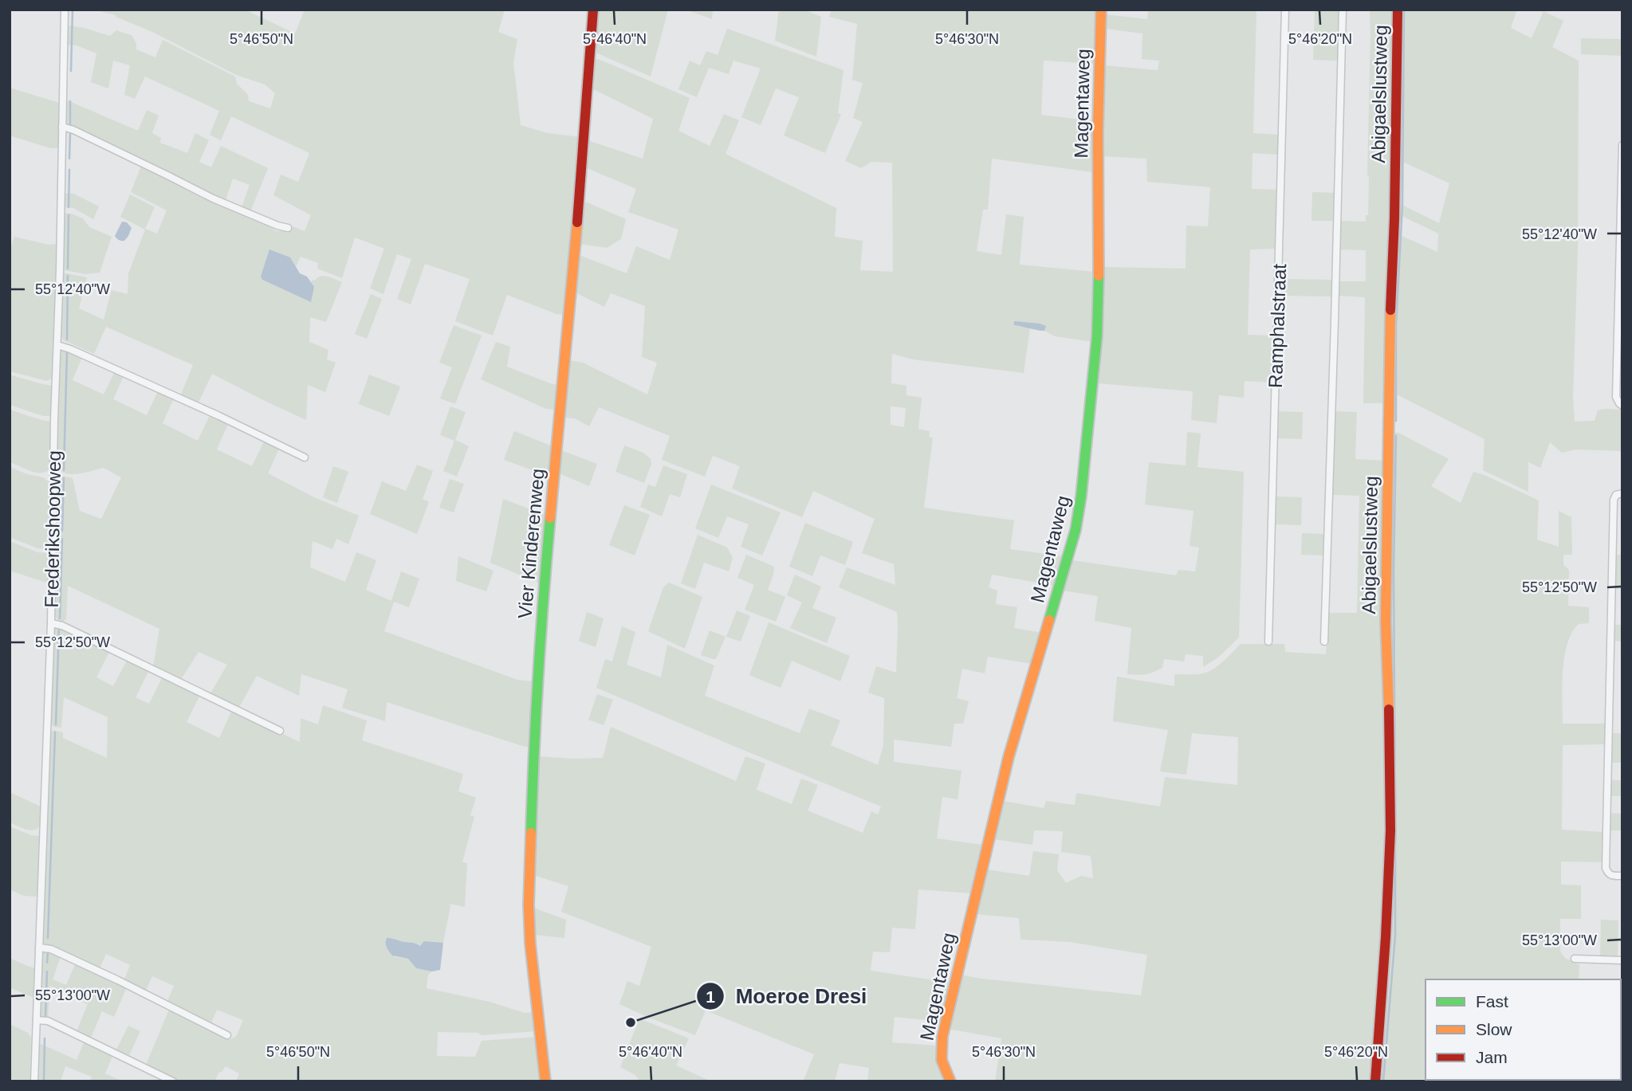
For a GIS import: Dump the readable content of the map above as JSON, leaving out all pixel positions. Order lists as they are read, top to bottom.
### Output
{
  "streets": {
    "street": [
      "Abigaelslustweg",
      "Magentaweg",
      "Ramphalstraat",
      "Frederikshoopweg",
      "Vier Kinderenweg"
    ]
  },
  "places": ["Moeroe Dresi"],
  "legend": ["Fast", "Slow", "Jam"],
  "coordinates": [
    "5°46'50\"N",
    "5°46'40\"N",
    "5°46'30\"N",
    "5°46'20\"N",
    "55°12'40\"W",
    "55°12'50\"W",
    "55°13'00\"W"
  ]
}
